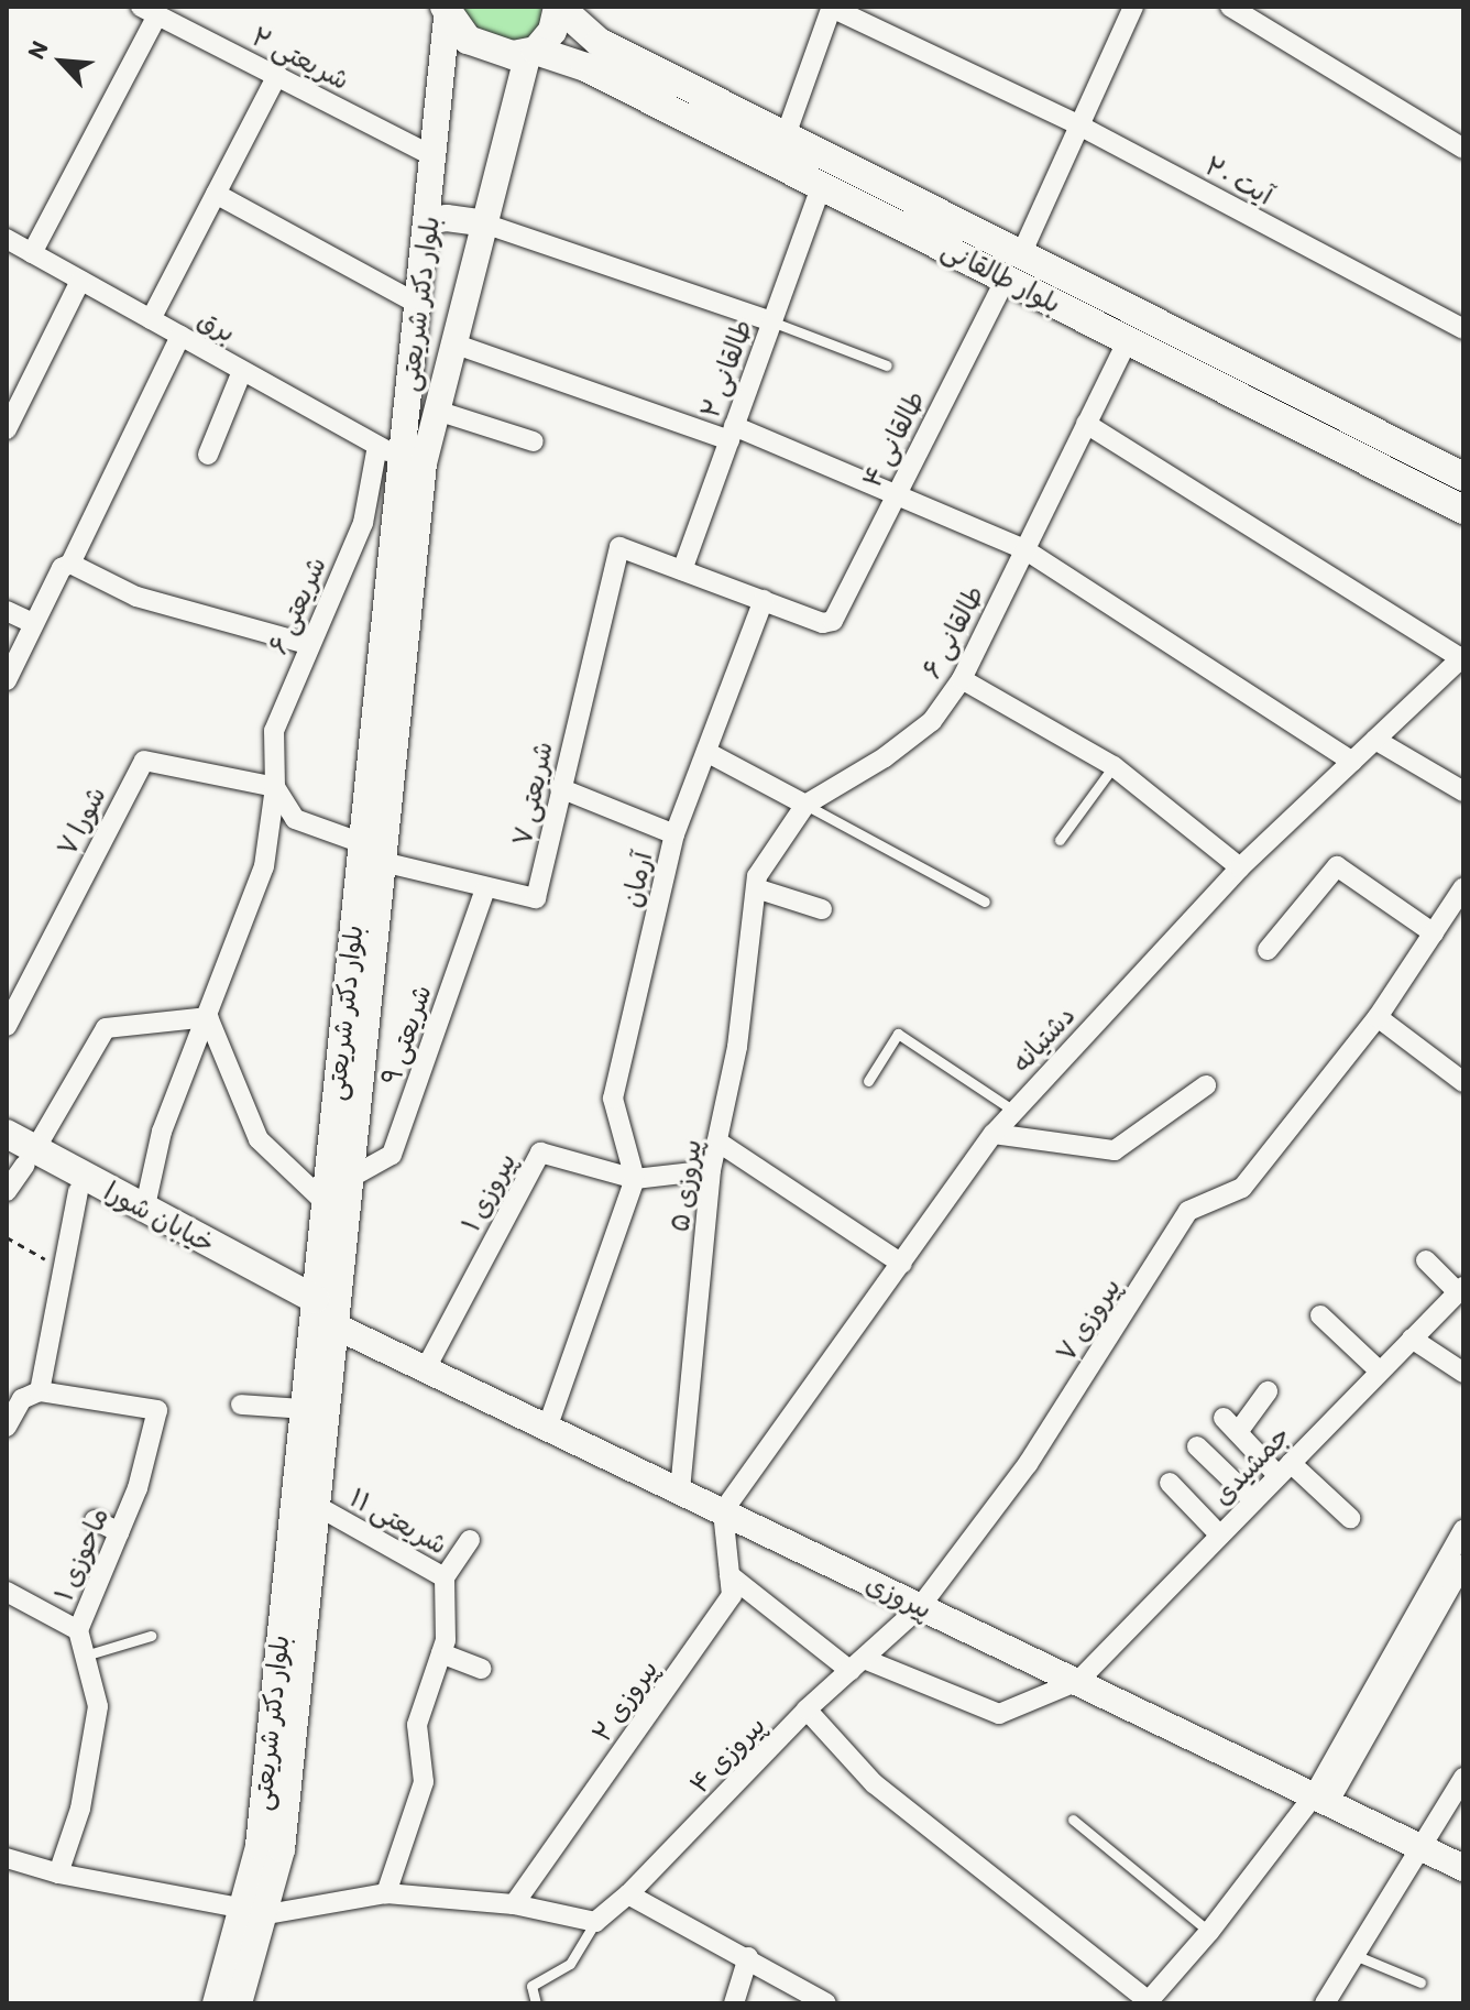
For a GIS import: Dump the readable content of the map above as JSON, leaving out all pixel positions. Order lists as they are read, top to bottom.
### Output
{
  "streets": {
    "main road": ["بلوار طالقانی", "خیابان شورا"],
    "street": [
      "شریعتی ۲",
      "آیت ۲۰",
      "بلوار دکتر شریعتی",
      "برق",
      "طالقانی ۲",
      "طالقانی ۴",
      "شریعتی ۶",
      "طالقانی ۶",
      "شریعتی ۷",
      "شورا ۷",
      "آرمان",
      "شریعتی ۹",
      "دشتیانه",
      "پیروزی ۵",
      "پیروزی ۱",
      "پیروزی ۷",
      "جمشیدی",
      "شریعتی ۱۱",
      "ماحوزی ۱",
      "پیروزی",
      "پیروزی ۲",
      "پیروزی ۴"
    ]
  },
  "crossings": [
    ["شریعتی ۲", "بلوار دکتر شریعتی"],
    ["بلوار طالقانی", "بلوار دکتر شریعتی"],
    ["بلوار طالقانی", "طالقانی ۲"],
    ["بلوار طالقانی", "طالقانی ۴"],
    ["بلوار طالقانی", "طالقانی ۶"],
    ["بلوار دکتر شریعتی", "برق"],
    ["بلوار دکتر شریعتی", "شریعتی ۶"],
    ["بلوار دکتر شریعتی", "شریعتی ۷"],
    ["بلوار دکتر شریعتی", "شریعتی ۹"],
    ["بلوار دکتر شریعتی", "خیابان شورا"],
    ["بلوار دکتر شریعتی", "شریعتی ۱۱"],
    ["بلوار دکتر شریعتی", "پیروزی"],
    ["برق", "شریعتی ۶"],
    ["طالقانی ۲", "شریعتی ۷"],
    ["طالقانی ۴", "آرمان"],
    ["شریعتی ۶", "شورا ۷"],
    ["شریعتی ۶", "خیابان شورا"],
    ["طالقانی ۶", "پیروزی ۵"],
    ["شریعتی ۷", "شریعتی ۹"],
    ["آرمان", "پیروزی ۱"],
    ["دشتیانه", "پیروزی"],
    ["دشتیانه", "پیروزی ۲"],
    ["پیروزی ۵", "پیروزی ۱"],
    ["پیروزی ۵", "پیروزی"],
    ["پیروزی ۱", "پیروزی"],
    ["خیابان شورا", "پیروزی"],
    ["پیروزی ۷", "پیروزی"],
    ["پیروزی ۷", "پیروزی ۴"],
    ["جمشیدی", "پیروزی"],
    ["پیروزی", "پیروزی ۲"],
    ["پیروزی", "پیروزی ۴"]
  ],
  "north": "top left"
}
